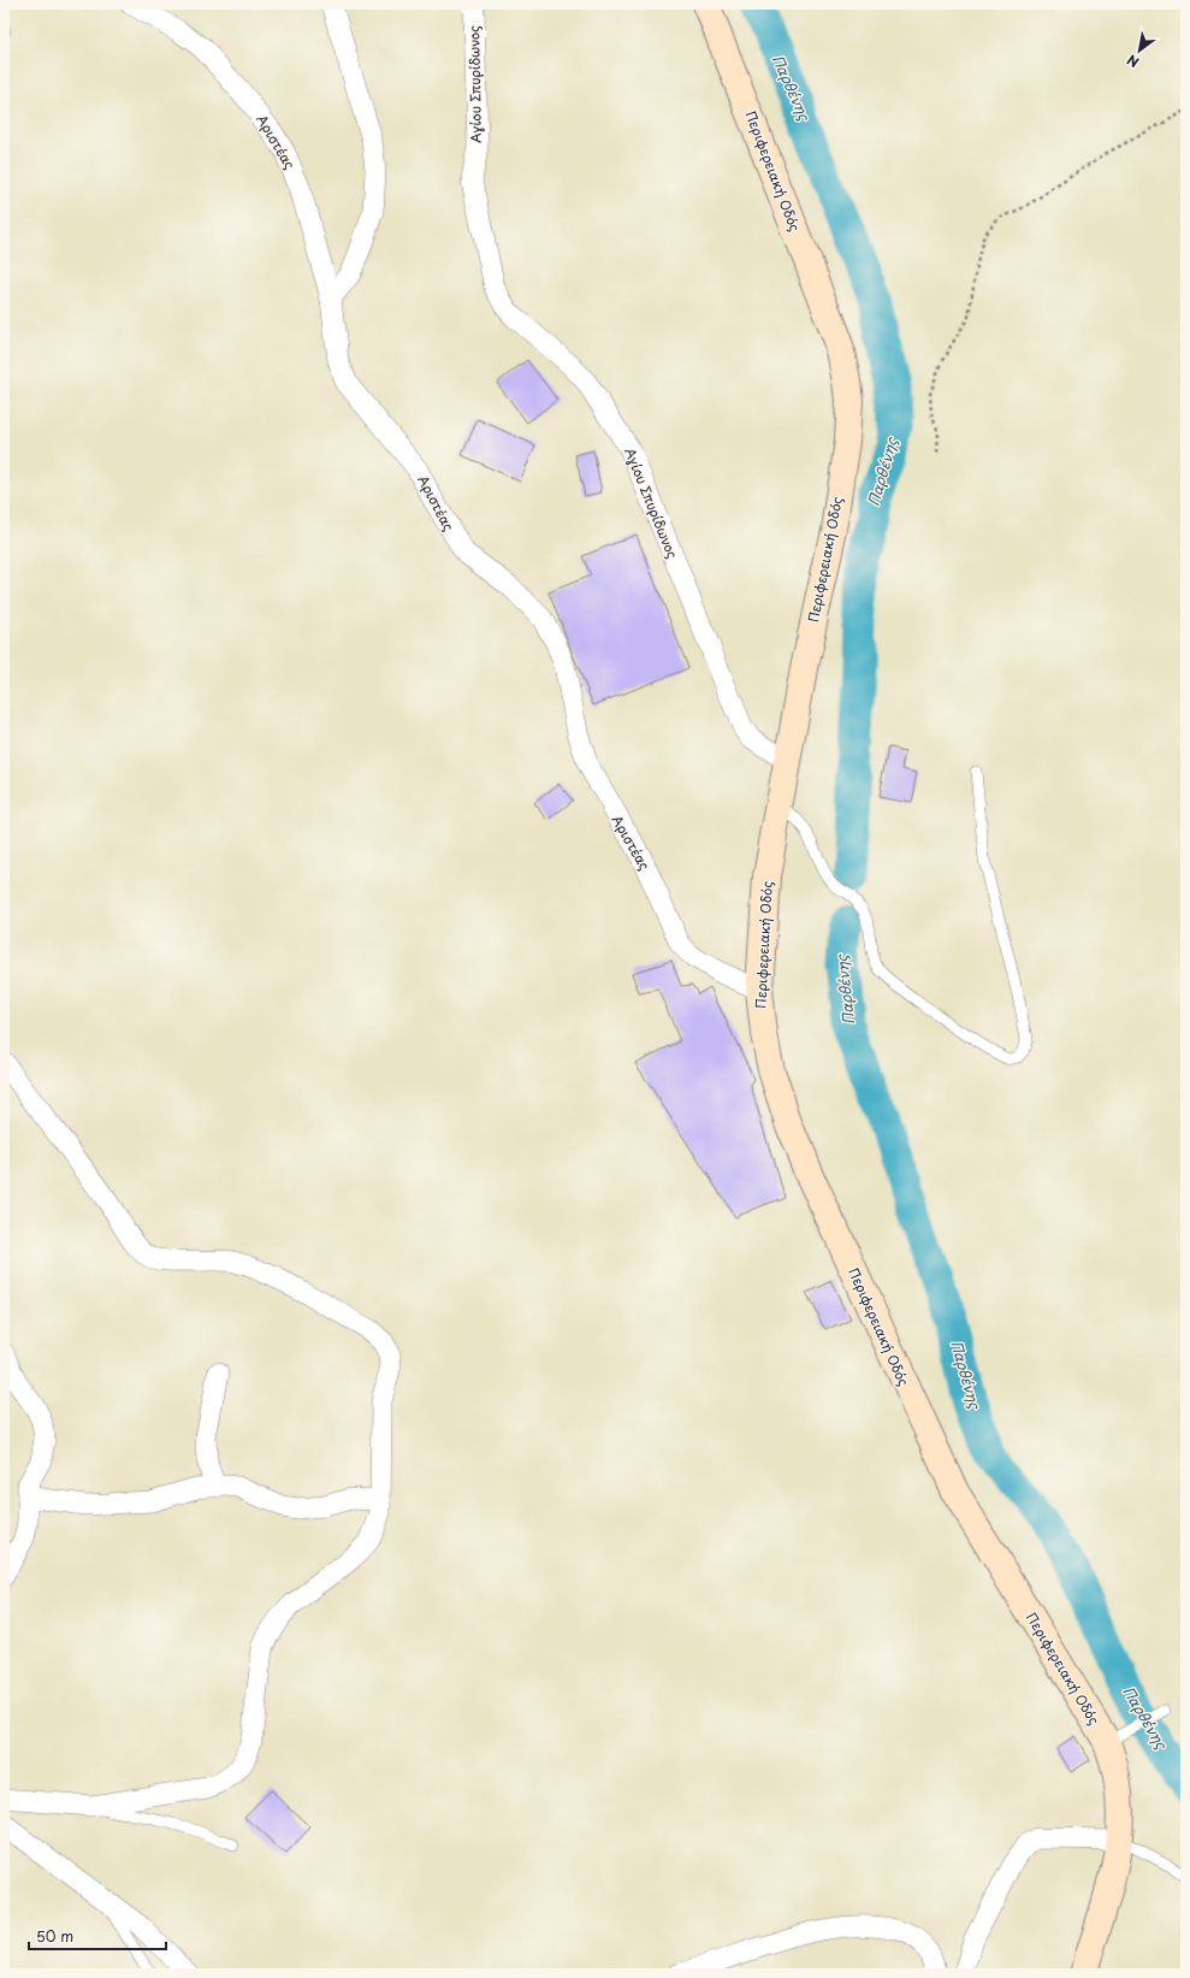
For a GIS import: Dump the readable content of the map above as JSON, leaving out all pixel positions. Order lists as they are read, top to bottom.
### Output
{
  "streets": {
    "main road": ["Περιφερειακή Οδός"],
    "street": ["Αγίου Σπυρίδωνος", "Αριστέας"]
  },
  "crossings": [
    ["Αγίου Σπυρίδωνος", "Περιφερειακή Οδός"],
    ["Αριστέας", "Περιφερειακή Οδός"]
  ],
  "water": ["Παρθένης"],
  "scale_bar": "50 m",
  "north": "bottom left"
}
